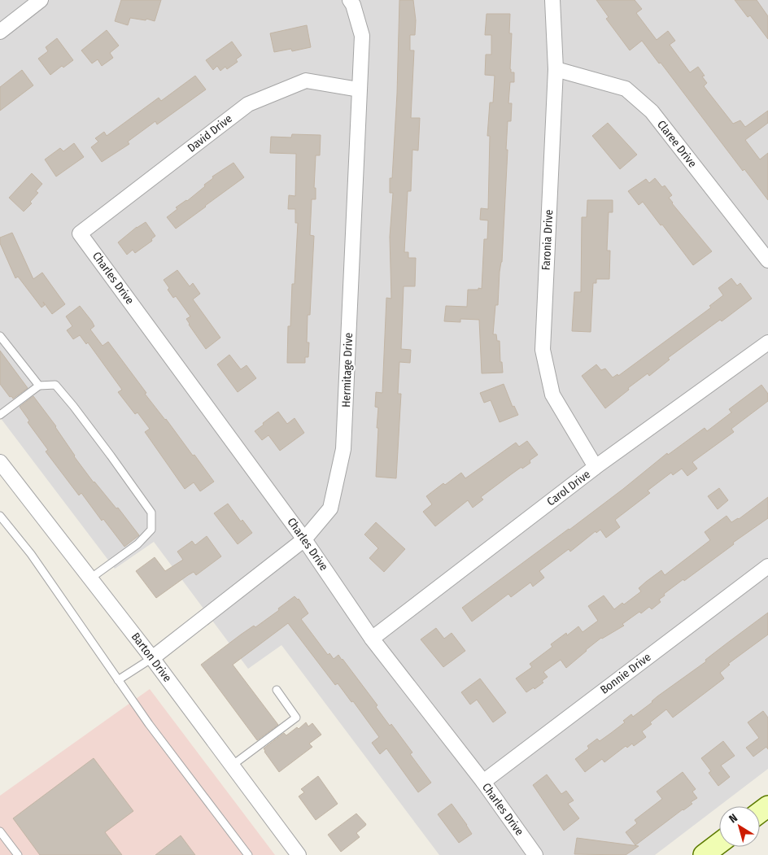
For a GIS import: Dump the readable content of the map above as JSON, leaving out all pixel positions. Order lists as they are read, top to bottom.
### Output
{
  "streets": {
    "street": [
      "David Drive",
      "Claree Drive",
      "Faronia Drive",
      "Charles Drive",
      "Hermitage Drive",
      "Carol Drive",
      "Barton Drive",
      "Bonnie Drive"
    ]
  },
  "crossings": [
    ["David Drive", "Charles Drive"],
    ["David Drive", "Hermitage Drive"],
    ["Claree Drive", "Faronia Drive"],
    ["Faronia Drive", "Carol Drive"],
    ["Charles Drive", "Hermitage Drive"],
    ["Charles Drive", "Carol Drive"],
    ["Charles Drive", "Bonnie Drive"],
    ["Hermitage Drive", "Barton Drive"]
  ],
  "north": "top left"
}
